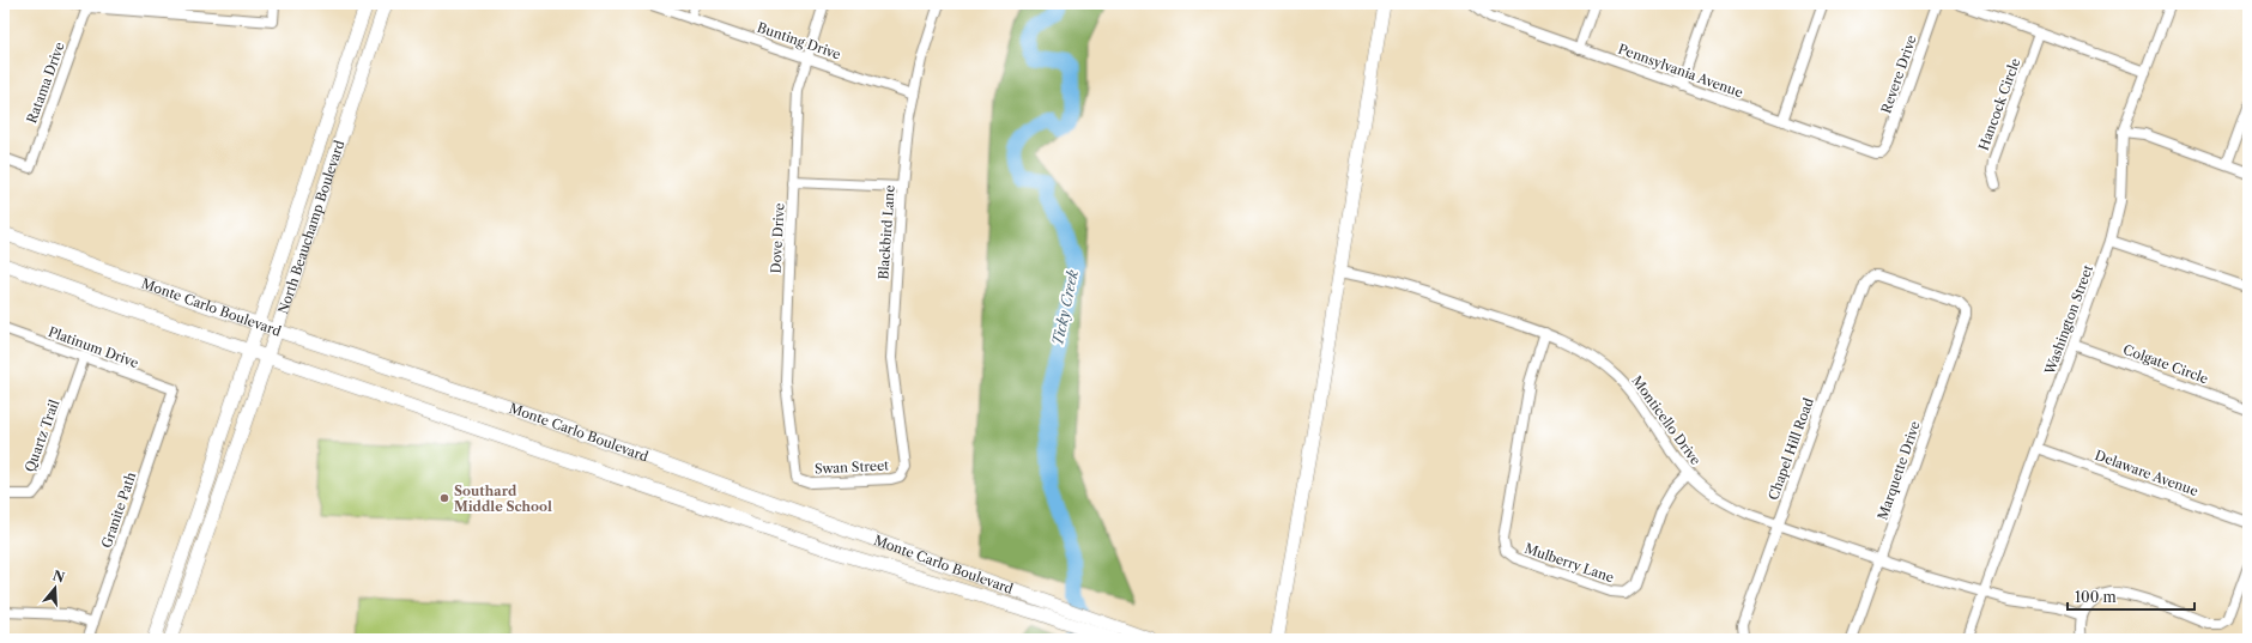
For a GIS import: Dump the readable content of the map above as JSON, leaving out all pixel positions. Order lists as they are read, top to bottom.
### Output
{
  "streets": {
    "main road": ["North Beauchamp Boulevard", "Monte Carlo Boulevard"],
    "street": [
      "Bunting Drive",
      "Pennsylvania Avenue",
      "Revere Drive",
      "Ratama Drive",
      "Hancock Circle",
      "Blackbird Lane",
      "Dove Drive",
      "Washington Street",
      "Platinum Drive",
      "Colgate Circle",
      "Monticello Drive",
      "Quartz Trail",
      "Chapel Hill Road",
      "Swan Street",
      "Marquette Drive",
      "Delaware Avenue",
      "Granite Path",
      "Mulberry Lane"
    ]
  },
  "crossings": [
    ["Bunting Drive", "Blackbird Lane"],
    ["Bunting Drive", "Dove Drive"],
    ["Pennsylvania Avenue", "Revere Drive"],
    ["North Beauchamp Boulevard", "Monte Carlo Boulevard"],
    ["Blackbird Lane", "Swan Street"],
    ["Dove Drive", "Swan Street"],
    ["Washington Street", "Colgate Circle"],
    ["Washington Street", "Monticello Drive"],
    ["Washington Street", "Delaware Avenue"],
    ["Platinum Drive", "Quartz Trail"],
    ["Platinum Drive", "Granite Path"],
    ["Monticello Drive", "Chapel Hill Road"],
    ["Monticello Drive", "Marquette Drive"],
    ["Monticello Drive", "Mulberry Lane"],
    ["Chapel Hill Road", "Marquette Drive"]
  ],
  "water": ["Ticky Creek"],
  "places": ["Southard Middle School"],
  "scale_bar": "100 m",
  "north": "top"
}
